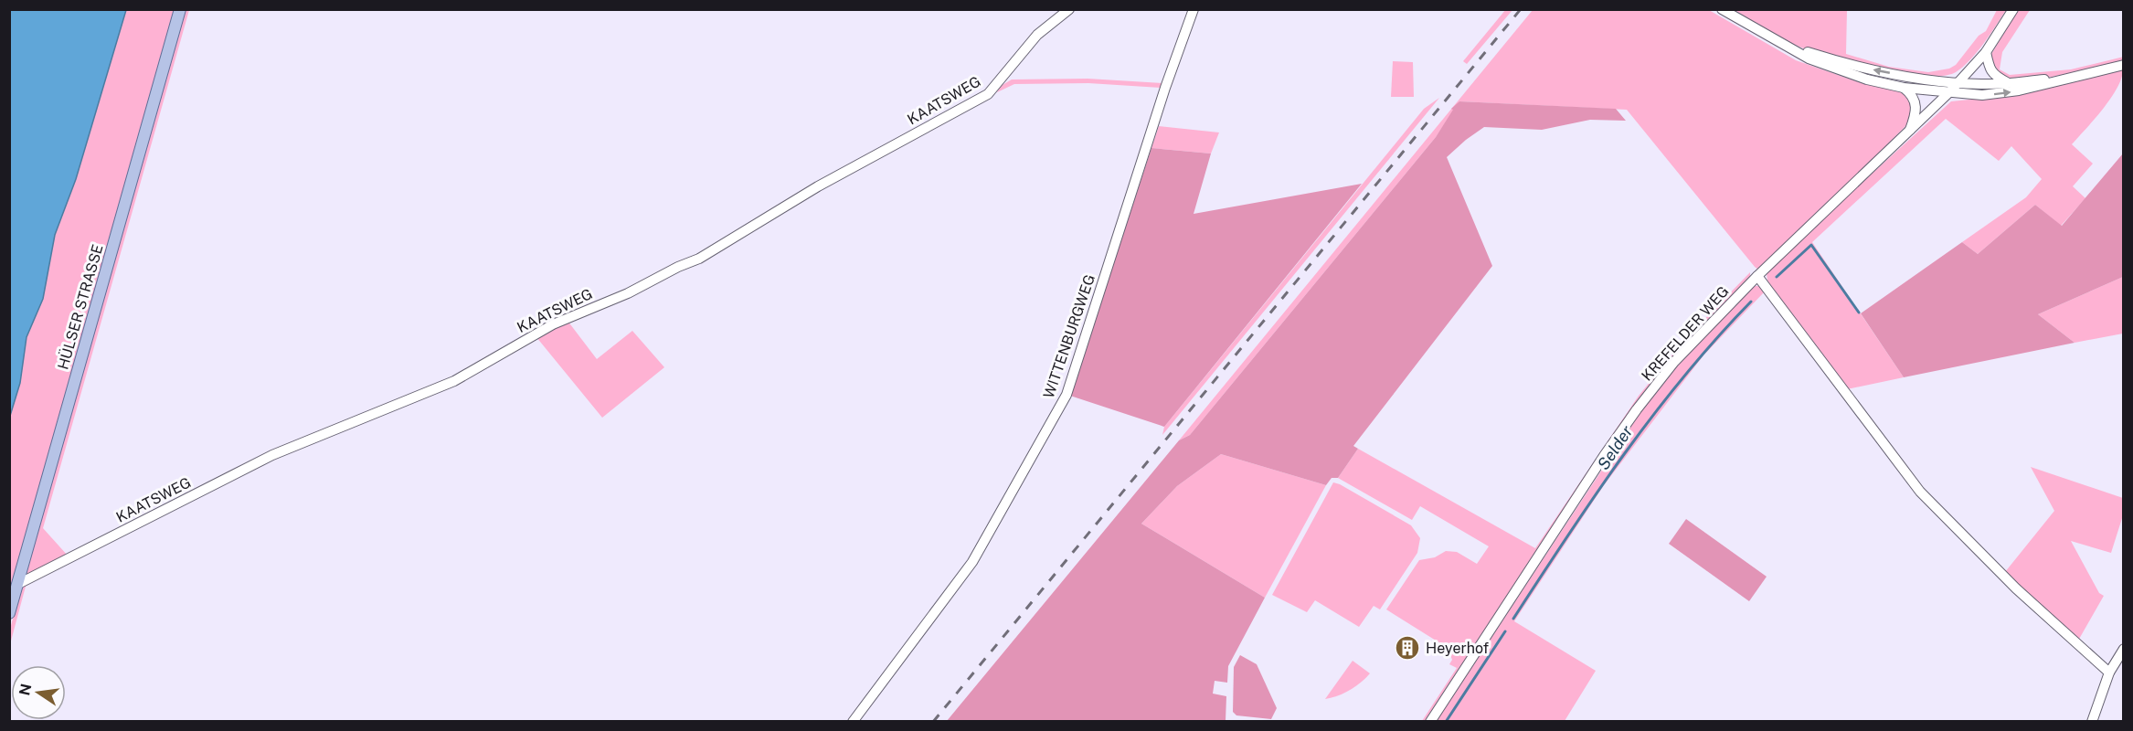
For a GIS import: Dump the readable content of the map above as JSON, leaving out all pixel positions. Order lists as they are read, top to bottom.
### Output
{
  "streets": {
    "main road": ["HÜLSER STRASSE"],
    "street": ["KAATSWEG", "KREFELDER WEG", "WITTENBURGWEG"]
  },
  "crossings": [
    ["KAATSWEG", "HÜLSER STRASSE"]
  ],
  "water": ["Selder"],
  "places": {
    "building": ["Heyerhof"]
  },
  "north": "left"
}
